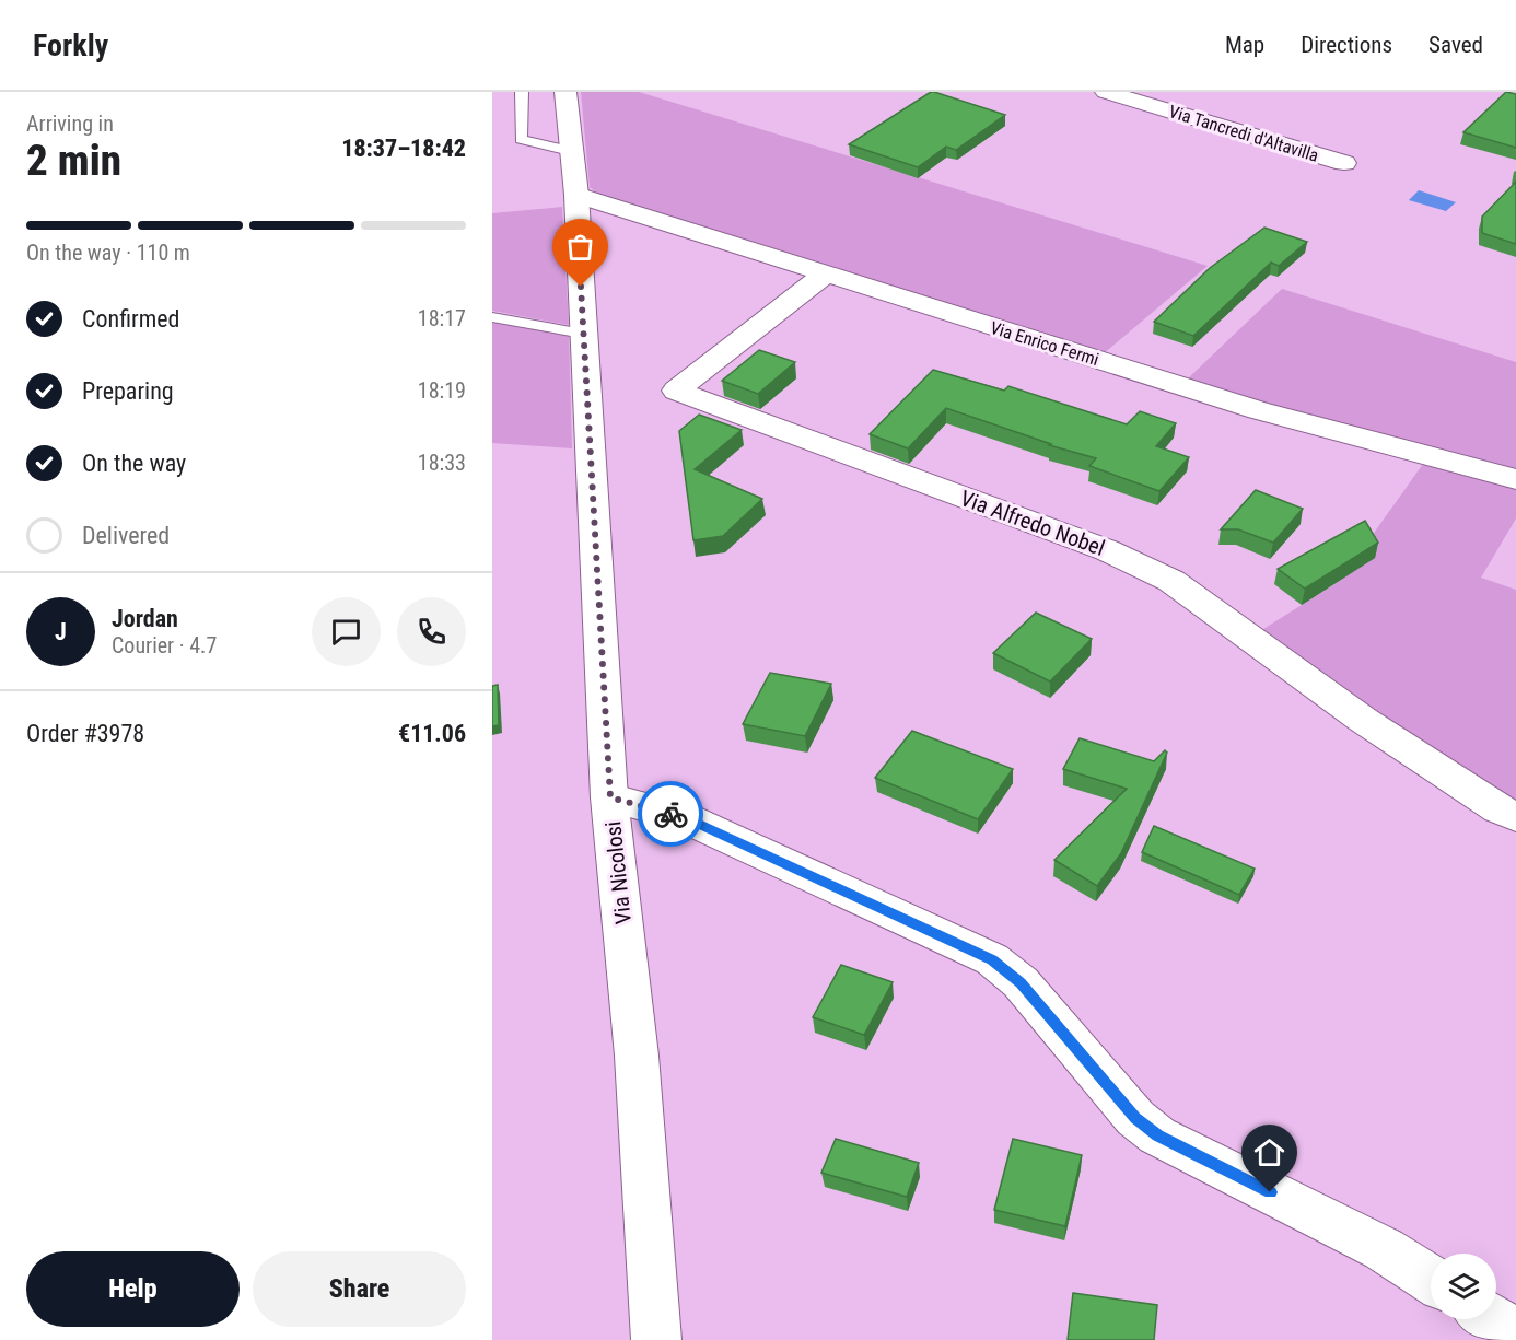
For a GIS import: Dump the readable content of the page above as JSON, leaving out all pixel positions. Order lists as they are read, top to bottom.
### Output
{
  "streets": {
    "street": [
      "Via Tancredi d'Altavilla",
      "Via Enrico Fermi",
      "Via Alfredo Nobel",
      "Via Nicolosi"
    ]
  },
  "crossings": [
    ["Via Enrico Fermi", "Via Alfredo Nobel"],
    ["Via Enrico Fermi", "Via Nicolosi"]
  ],
  "page": {
    "header": "Forkly",
    "nav": ["Map", "Directions", "Saved"],
    "heading": ["2 min", "Arriving in", "18:37–18:42"],
    "panel": [
      "Jordan",
      "Courier · 4.7",
      "Order #3978",
      "€11.06"
    ],
    "bar": "On the way · 110 m",
    "list": [
      ["Confirmed", "18:17"],
      ["Preparing", "18:19"],
      ["On the way", "18:33"],
      "Delivered"
    ],
    "round": "J",
    "buttons": ["Help", "Share"]
  }
}
